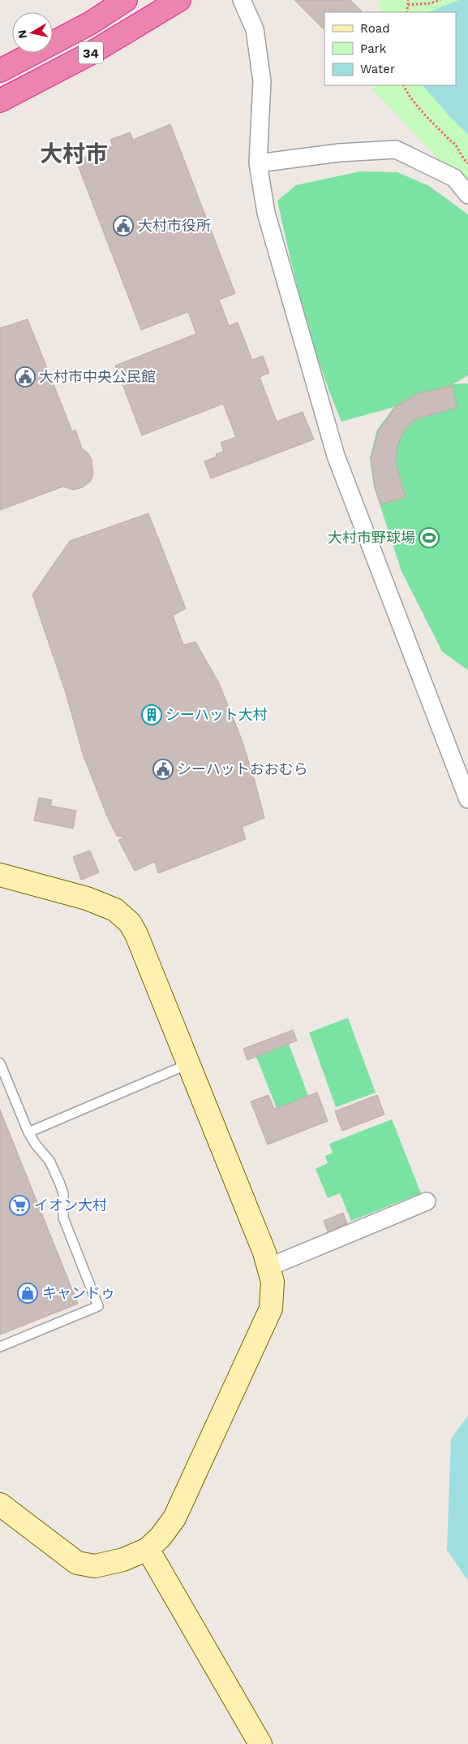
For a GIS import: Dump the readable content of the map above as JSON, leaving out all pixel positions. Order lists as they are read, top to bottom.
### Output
{
  "streets": {
    "highway": ["34"]
  },
  "districts": ["大村市"],
  "places": {
    "public building": ["大村市役所", "大村市中央公民館", "シーハットおおむら"],
    "sports": ["大村市野球場"],
    "building": ["シーハット大村"],
    "supermarket": ["イオン大村"],
    "shop": ["キャンドゥ"]
  },
  "legend": ["Road", "Park", "Water"],
  "north": "left"
}
